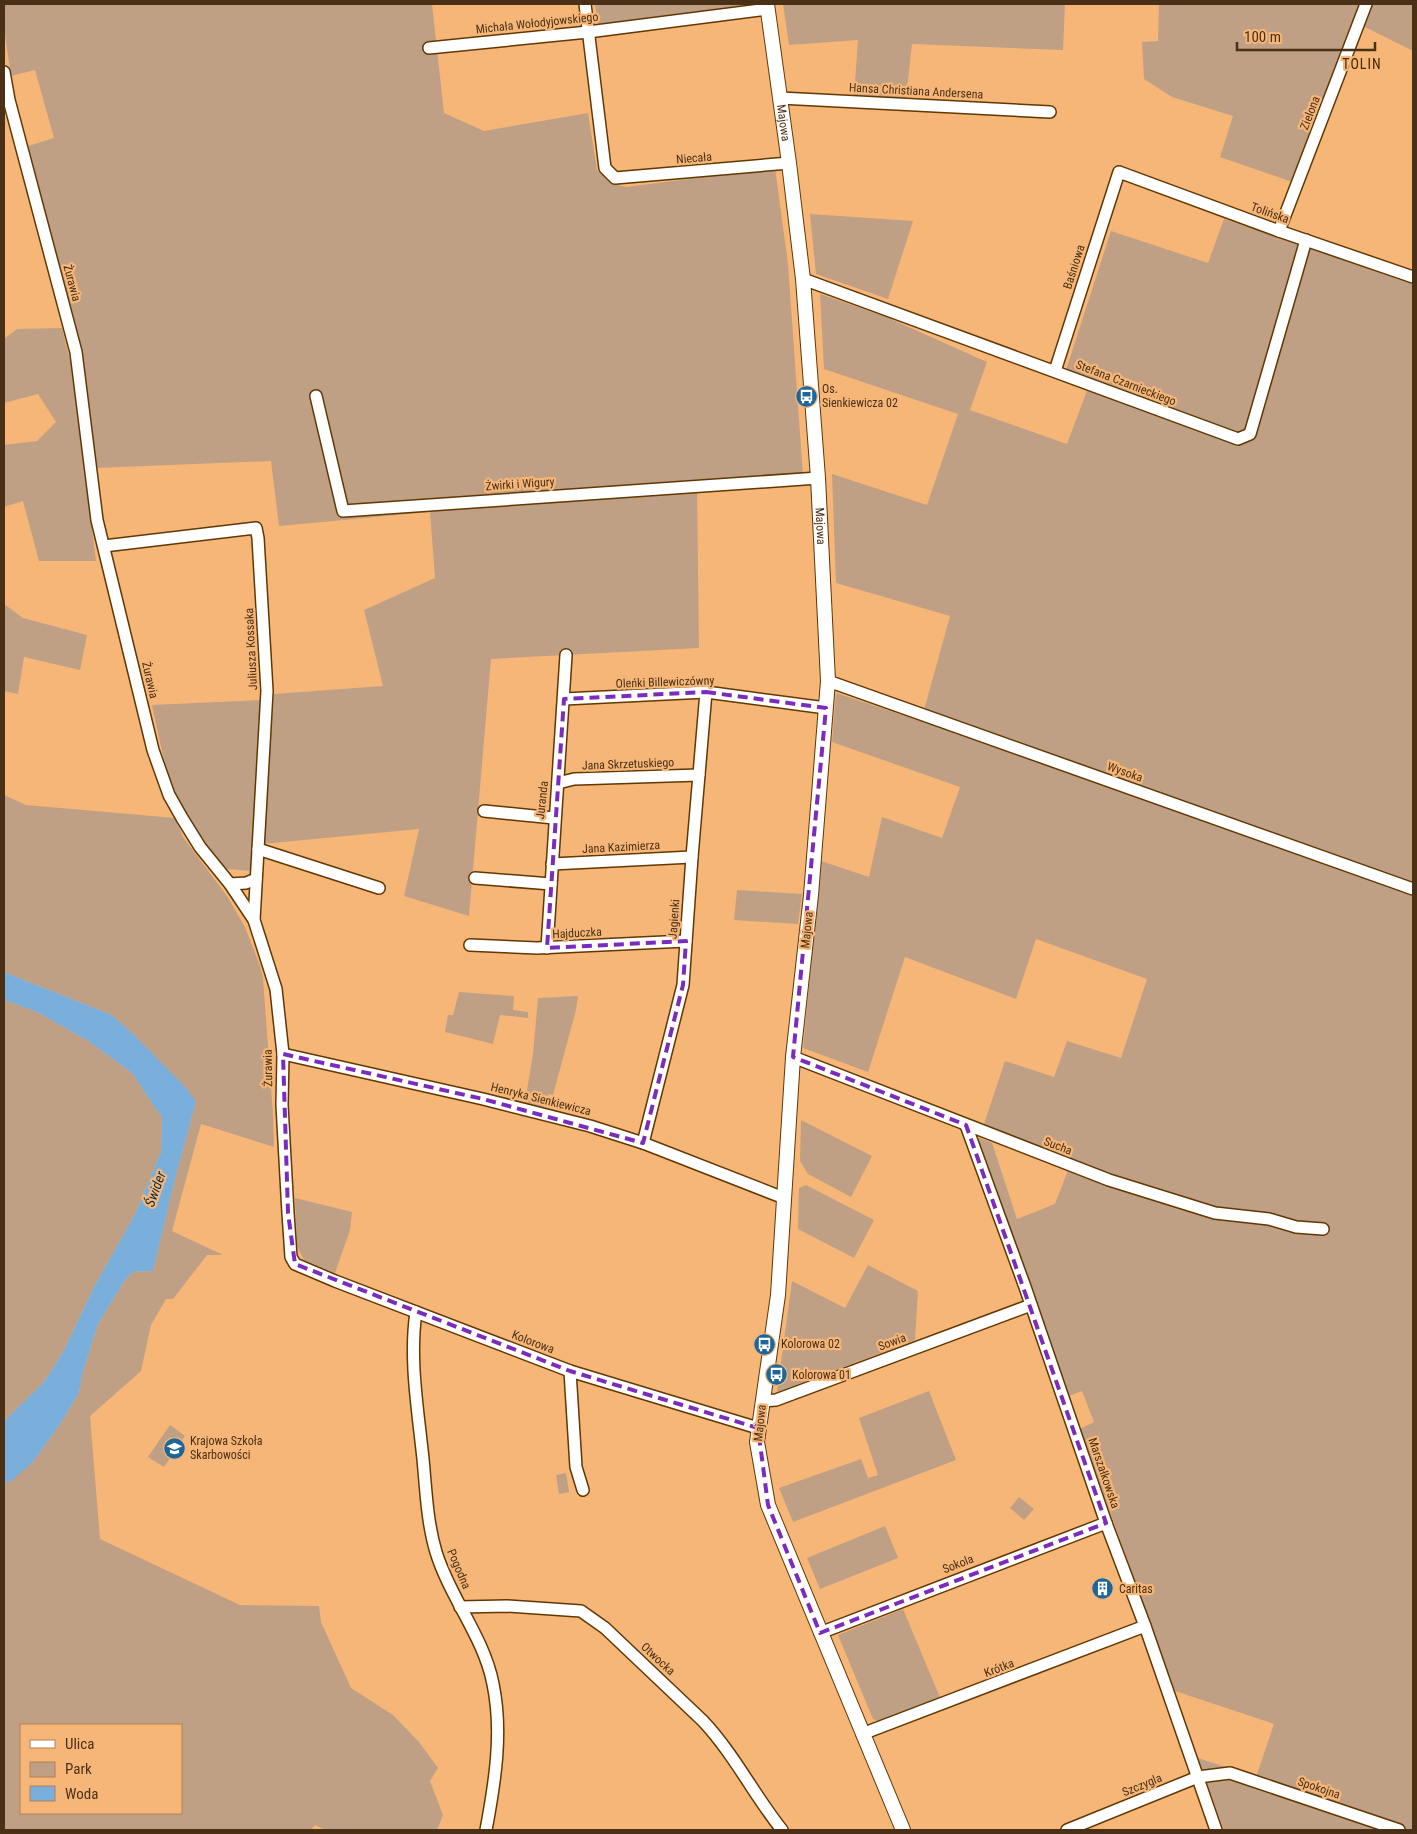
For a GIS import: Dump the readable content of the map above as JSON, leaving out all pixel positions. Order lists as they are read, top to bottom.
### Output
{
  "streets": {
    "street": [
      "Michała Wołodyjowskiego",
      "Hansa Christiana Andersena",
      "Zielona",
      "Majowa",
      "Niecała",
      "Tolińska",
      "Baśniowa",
      "Żurawia",
      "Stefana Czarnieckiego",
      "Żwirki i Wigury",
      "Juliusza Kossaka",
      "Oleńki Billewiczówny",
      "Jana Skrzetuskiego",
      "Wysoka",
      "Juranda",
      "Jana Kazimierza",
      "Jagienki",
      "Hajduczka",
      "Henryka Sienkiewicza",
      "Sucha",
      "Kolorowa",
      "Sowia",
      "Marszałkowska",
      "Sokola",
      "Pogodna",
      "Otwocka",
      "Krótka",
      "Szczygla",
      "Spokojna"
    ]
  },
  "crossings": [
    ["Michała Wołodyjowskiego", "Majowa"],
    ["Michała Wołodyjowskiego", "Niecała"],
    ["Hansa Christiana Andersena", "Majowa"],
    ["Zielona", "Tolińska"],
    ["Majowa", "Niecała"],
    ["Majowa", "Stefana Czarnieckiego"],
    ["Majowa", "Żwirki i Wigury"],
    ["Majowa", "Oleńki Billewiczówny"],
    ["Majowa", "Wysoka"],
    ["Majowa", "Henryka Sienkiewicza"],
    ["Majowa", "Sucha"],
    ["Majowa", "Kolorowa"],
    ["Majowa", "Sowia"],
    ["Majowa", "Sokola"],
    ["Majowa", "Krótka"],
    ["Tolińska", "Baśniowa"],
    ["Tolińska", "Stefana Czarnieckiego"],
    ["Baśniowa", "Stefana Czarnieckiego"],
    ["Żurawia", "Juliusza Kossaka"],
    ["Żurawia", "Henryka Sienkiewicza"],
    ["Żurawia", "Kolorowa"],
    ["Oleńki Billewiczówny", "Juranda"],
    ["Oleńki Billewiczówny", "Jagienki"],
    ["Jana Skrzetuskiego", "Juranda"],
    ["Jana Skrzetuskiego", "Jagienki"],
    ["Juranda", "Jana Kazimierza"],
    ["Juranda", "Hajduczka"],
    ["Jana Kazimierza", "Jagienki"],
    ["Jagienki", "Hajduczka"],
    ["Jagienki", "Henryka Sienkiewicza"],
    ["Sucha", "Marszałkowska"],
    ["Kolorowa", "Pogodna"],
    ["Sowia", "Marszałkowska"],
    ["Marszałkowska", "Sokola"],
    ["Marszałkowska", "Krótka"],
    ["Marszałkowska", "Szczygla"],
    ["Pogodna", "Otwocka"],
    ["Szczygla", "Spokojna"]
  ],
  "districts": ["TOLIN"],
  "water": ["Świder"],
  "places": {
    "bus stop": ["Os. Sienkiewicza 02", "Kolorowa 02", "Kolorowa 01"],
    "school or university": ["Krajowa Szkoła Skarbowości"],
    "building": ["Caritas"]
  },
  "legend": ["Ulica", "Park", "Woda"],
  "scale_bar": "100 m"
}
